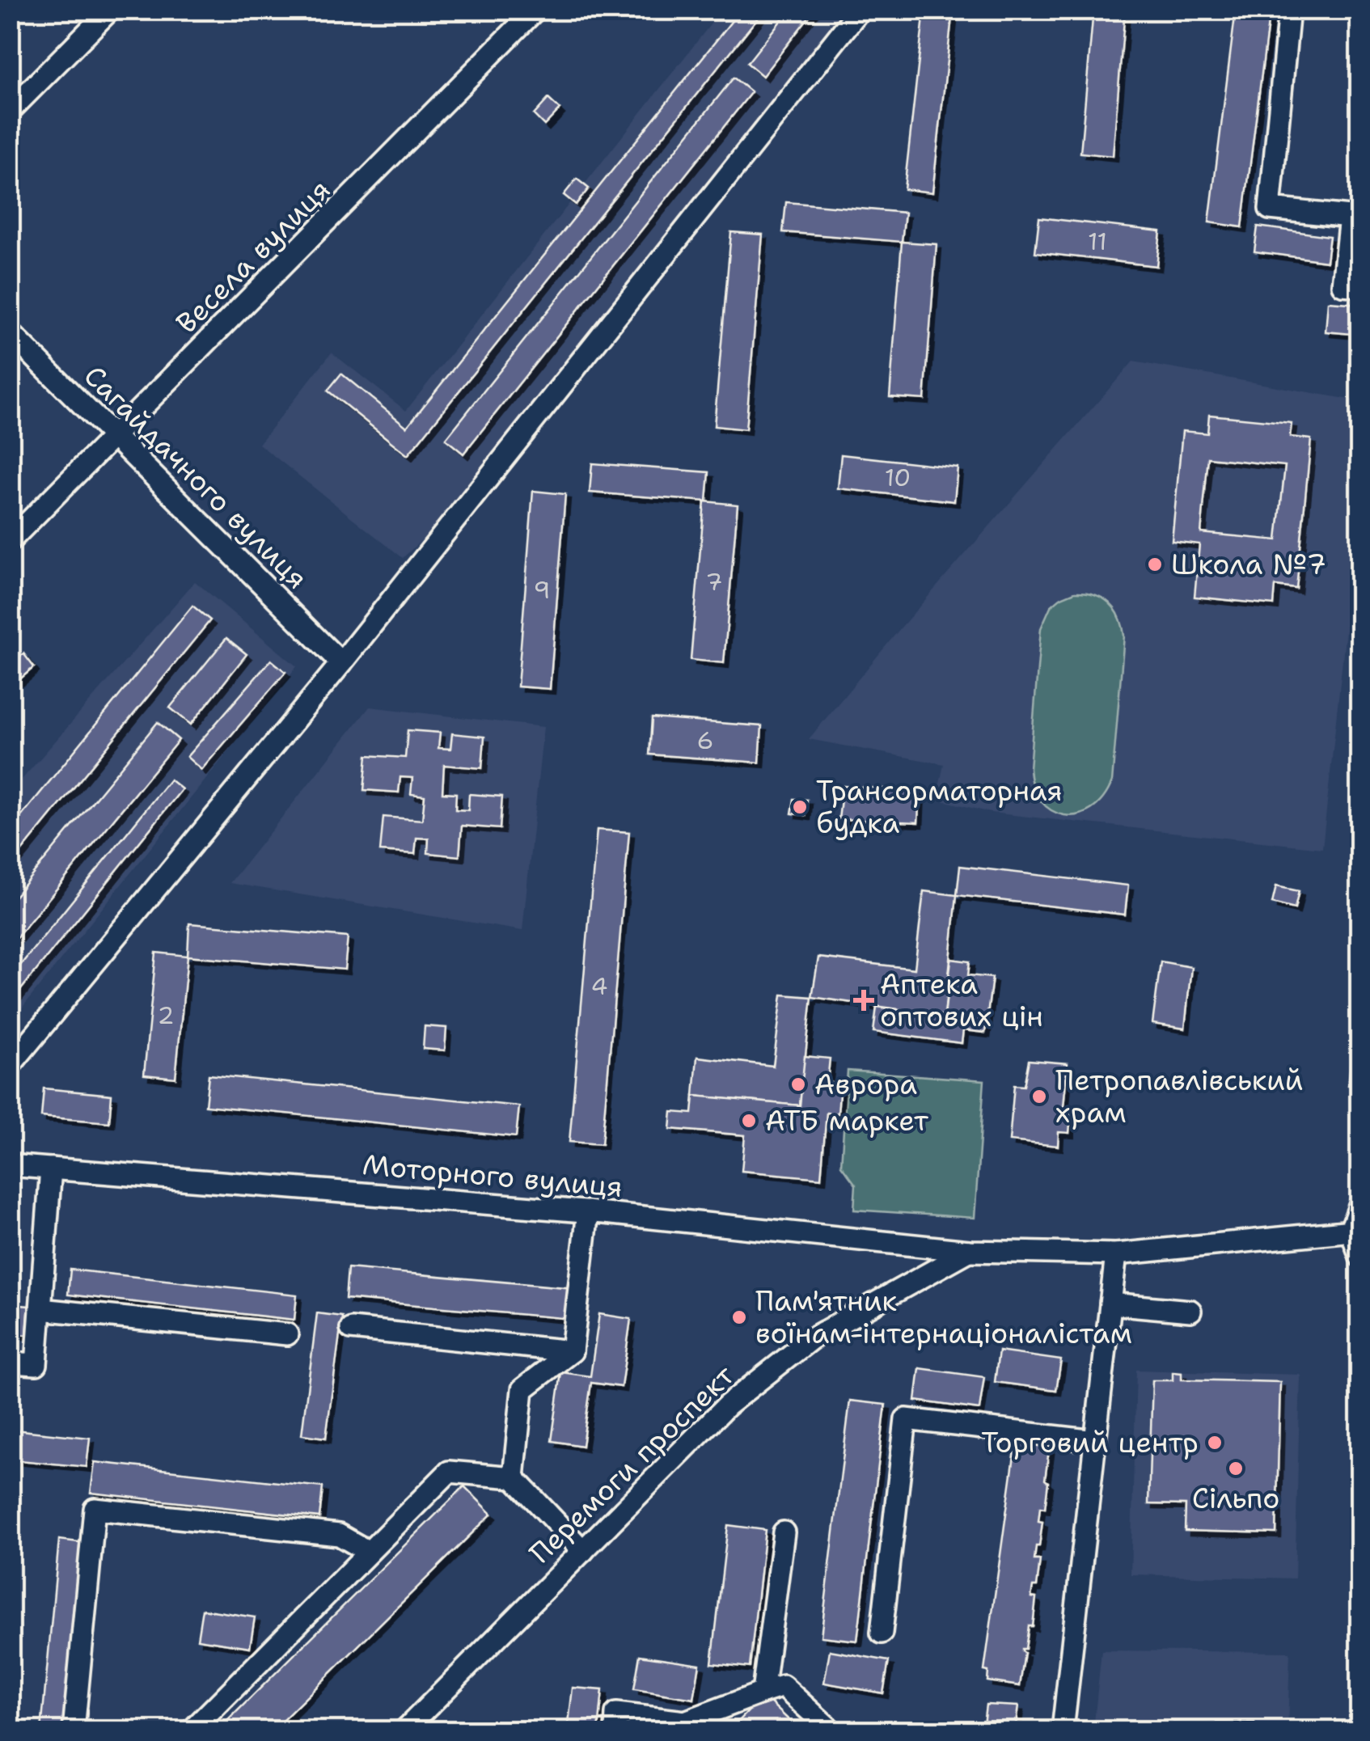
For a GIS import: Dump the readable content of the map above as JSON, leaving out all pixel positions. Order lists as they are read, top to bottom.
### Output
{
  "streets": {
    "street": [
      "Весела вулиця",
      "Сагайдачного вулиця",
      "Моторного вулиця",
      "Перемоги проспект"
    ]
  },
  "crossings": [
    ["Весела вулиця", "Сагайдачного вулиця"],
    ["Моторного вулиця", "Перемоги проспект"]
  ],
  "places": {
    "other": [
      "Школа №7",
      "Трансорматорная будка",
      "Аврора",
      "Петропавлівський храм",
      "АТБ маркет",
      "Пам'ятник воїнам-інтернаціоналістам",
      "Торговий центр",
      "Сільпо"
    ],
    "health": ["Аптека оптових цін"]
  },
  "house_numbers": [
    "11",
    "10",
    "7",
    "9",
    "6",
    "4",
    "2"
  ]
}
